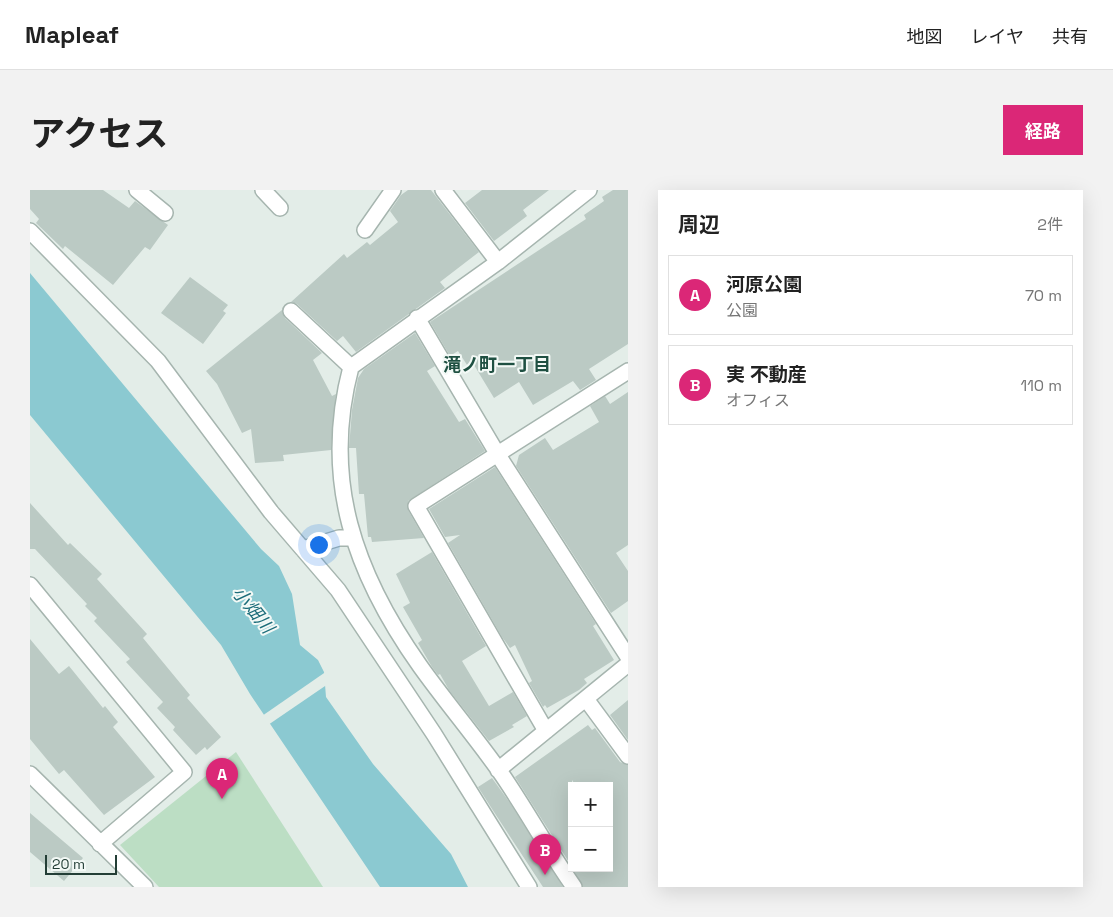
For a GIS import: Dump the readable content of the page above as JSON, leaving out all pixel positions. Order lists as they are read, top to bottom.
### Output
{
  "districts": ["滝ノ町一丁目"],
  "water": ["小畑川"],
  "scale_bar": "20 m",
  "page": {
    "header": "Mapleaf",
    "nav": ["地図", "レイヤ", "共有"],
    "title": "アクセス",
    "buttons": "経路",
    "heading": ["周辺", "2件"],
    "list": [
      {
        "mark": "A",
        "name": "河原公園",
        "note": "公園",
        "value": "70 m"
      },
      {
        "mark": "B",
        "name": "実 不動産",
        "note": "オフィス",
        "value": "110 m"
      }
    ],
    "pins": ["A", "B"],
    "map_buttons": ["+", "−"],
    "scale": "20 m"
  }
}
